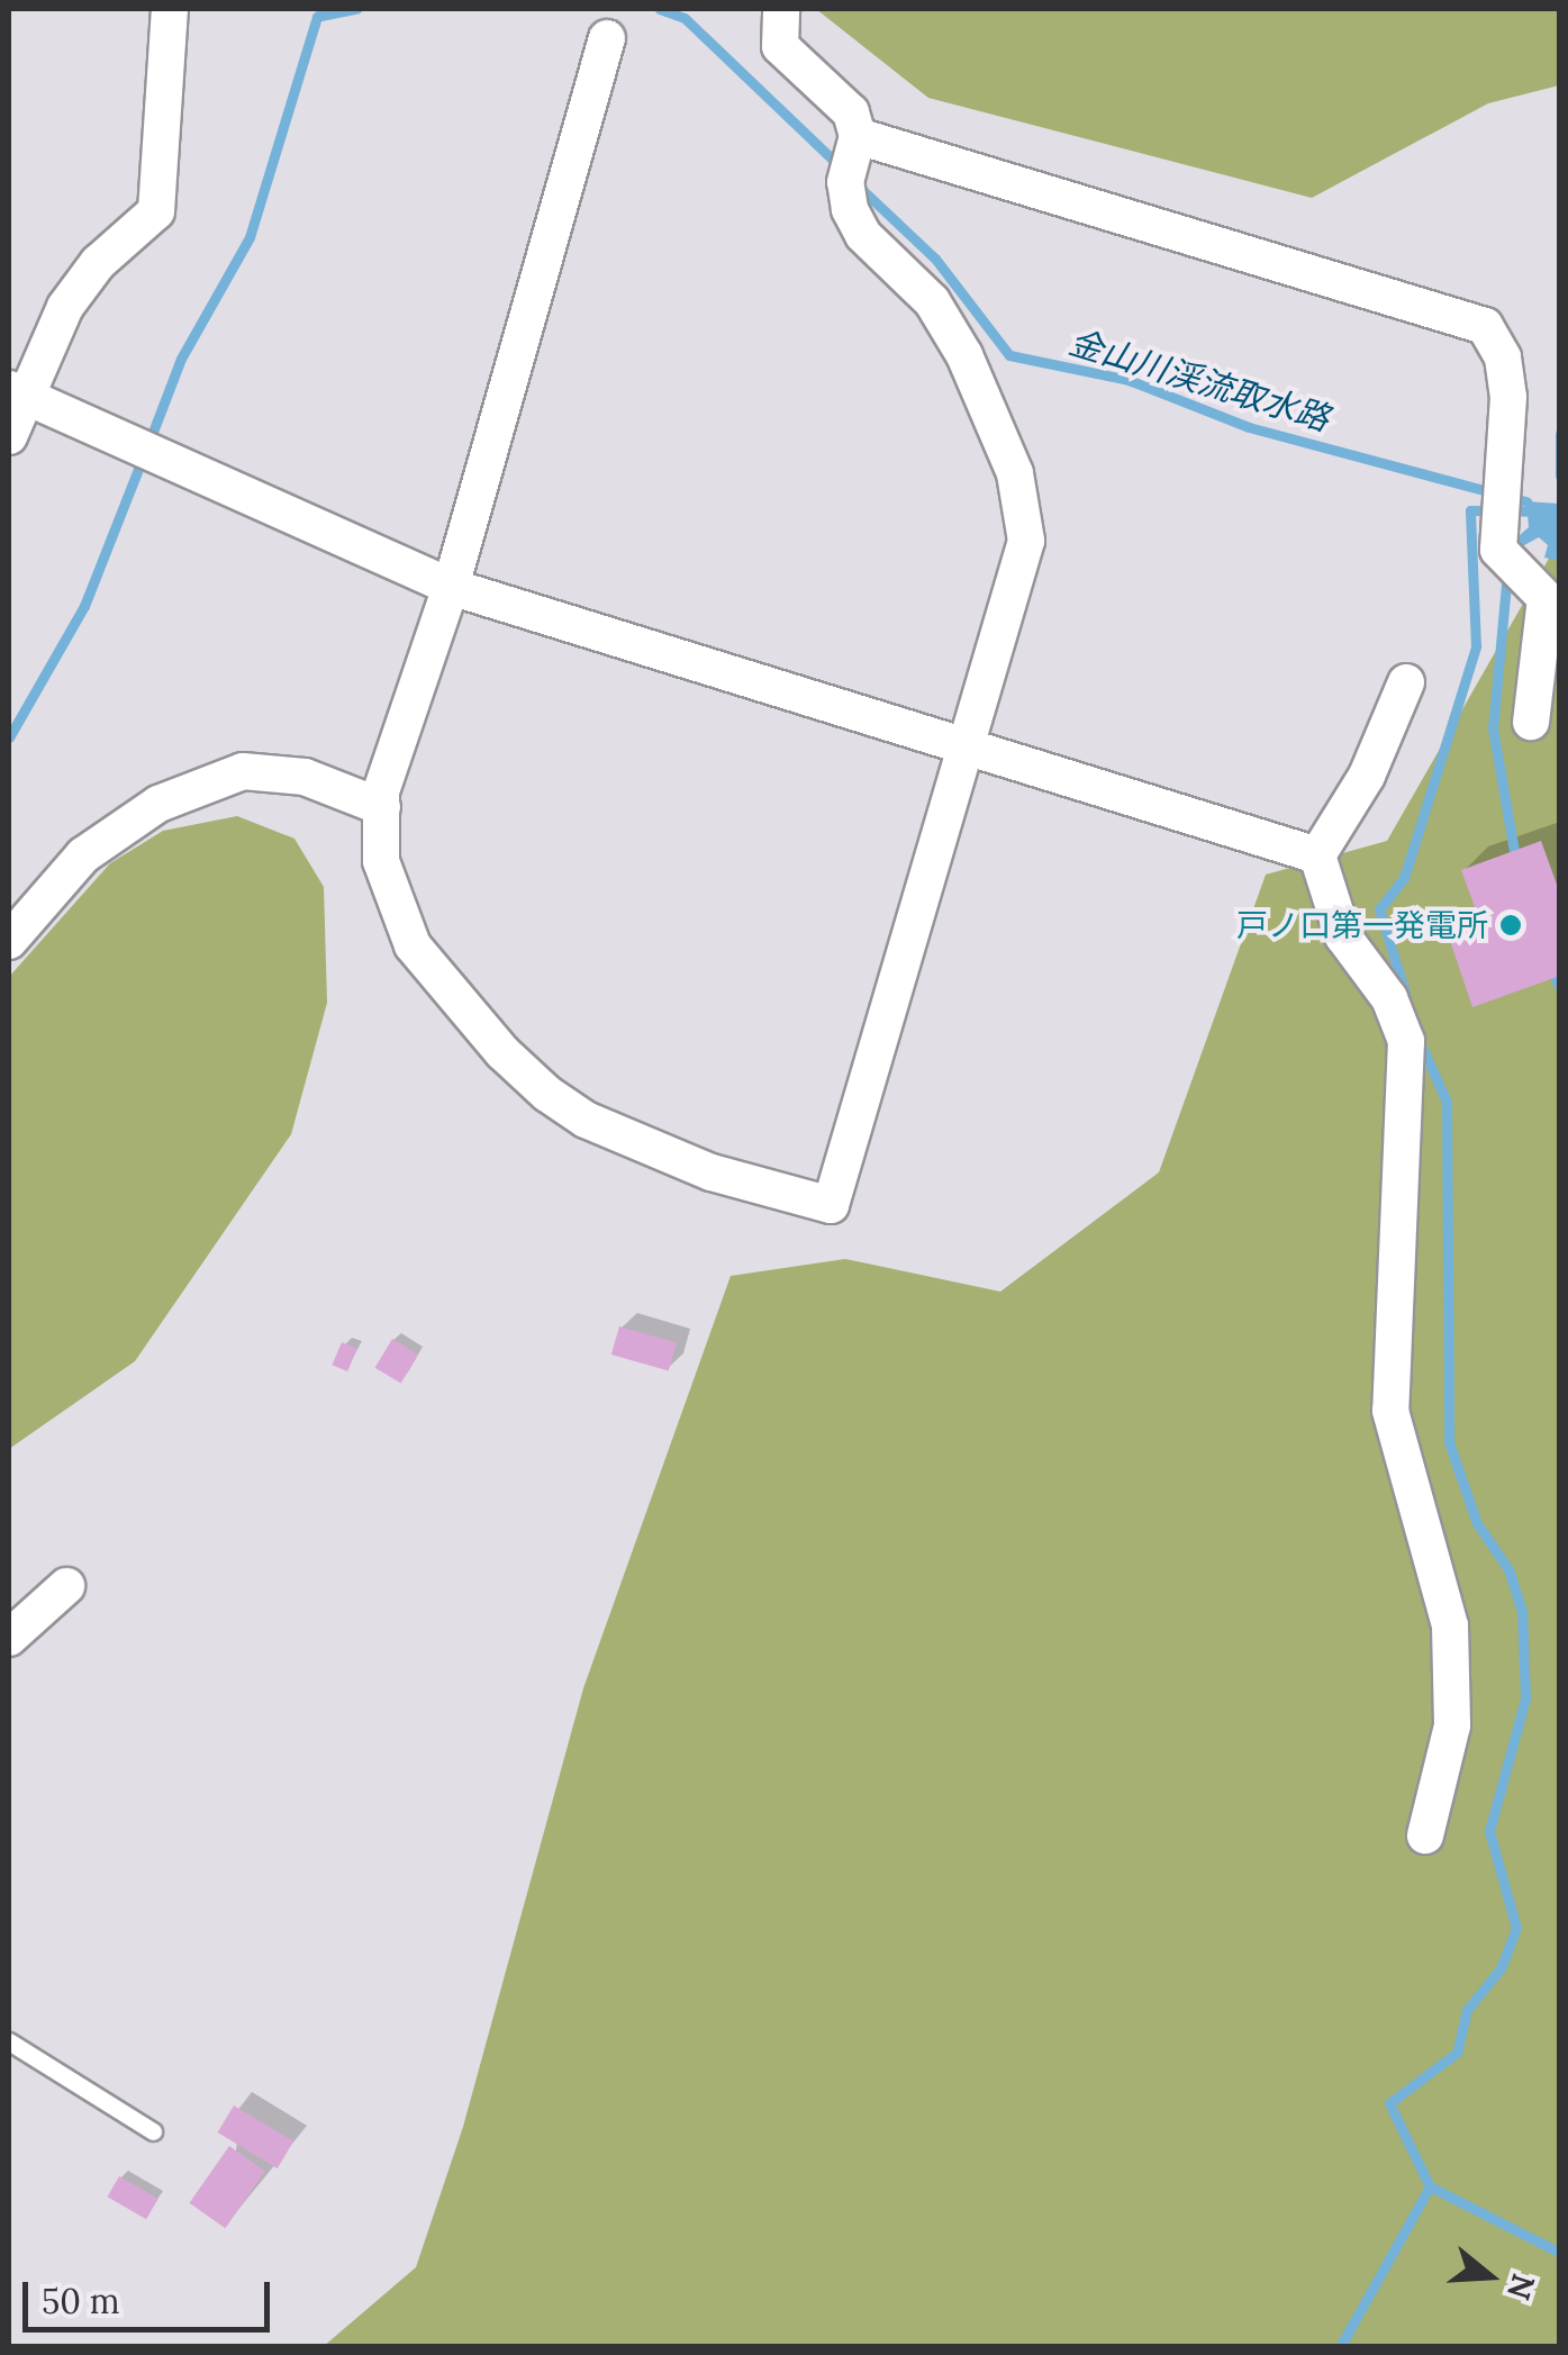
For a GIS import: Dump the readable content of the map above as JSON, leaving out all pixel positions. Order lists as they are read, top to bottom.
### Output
{
  "water": ["金山川渓流取水路"],
  "places": ["戸ノ口第一発電所"],
  "scale_bar": "50 m",
  "north": "right"
}
